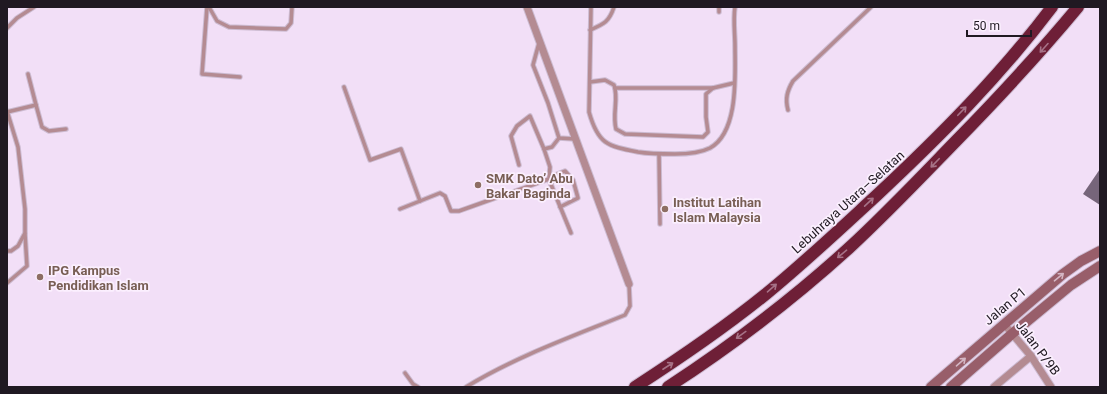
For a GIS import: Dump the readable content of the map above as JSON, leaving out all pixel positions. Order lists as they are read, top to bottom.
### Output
{
  "streets": {
    "highway": ["Lebuhraya Utara–Selatan"],
    "main road": ["Jalan P1"],
    "street": ["Jalan P/9B"]
  },
  "crossings": [
    ["Jalan P1", "Jalan P/9B"]
  ],
  "places": ["SMK Dato’ Abu Bakar Baginda", "Institut Latihan Islam Malaysia", "IPG Kampus Pendidikan Islam"],
  "scale_bar": "50 m"
}
